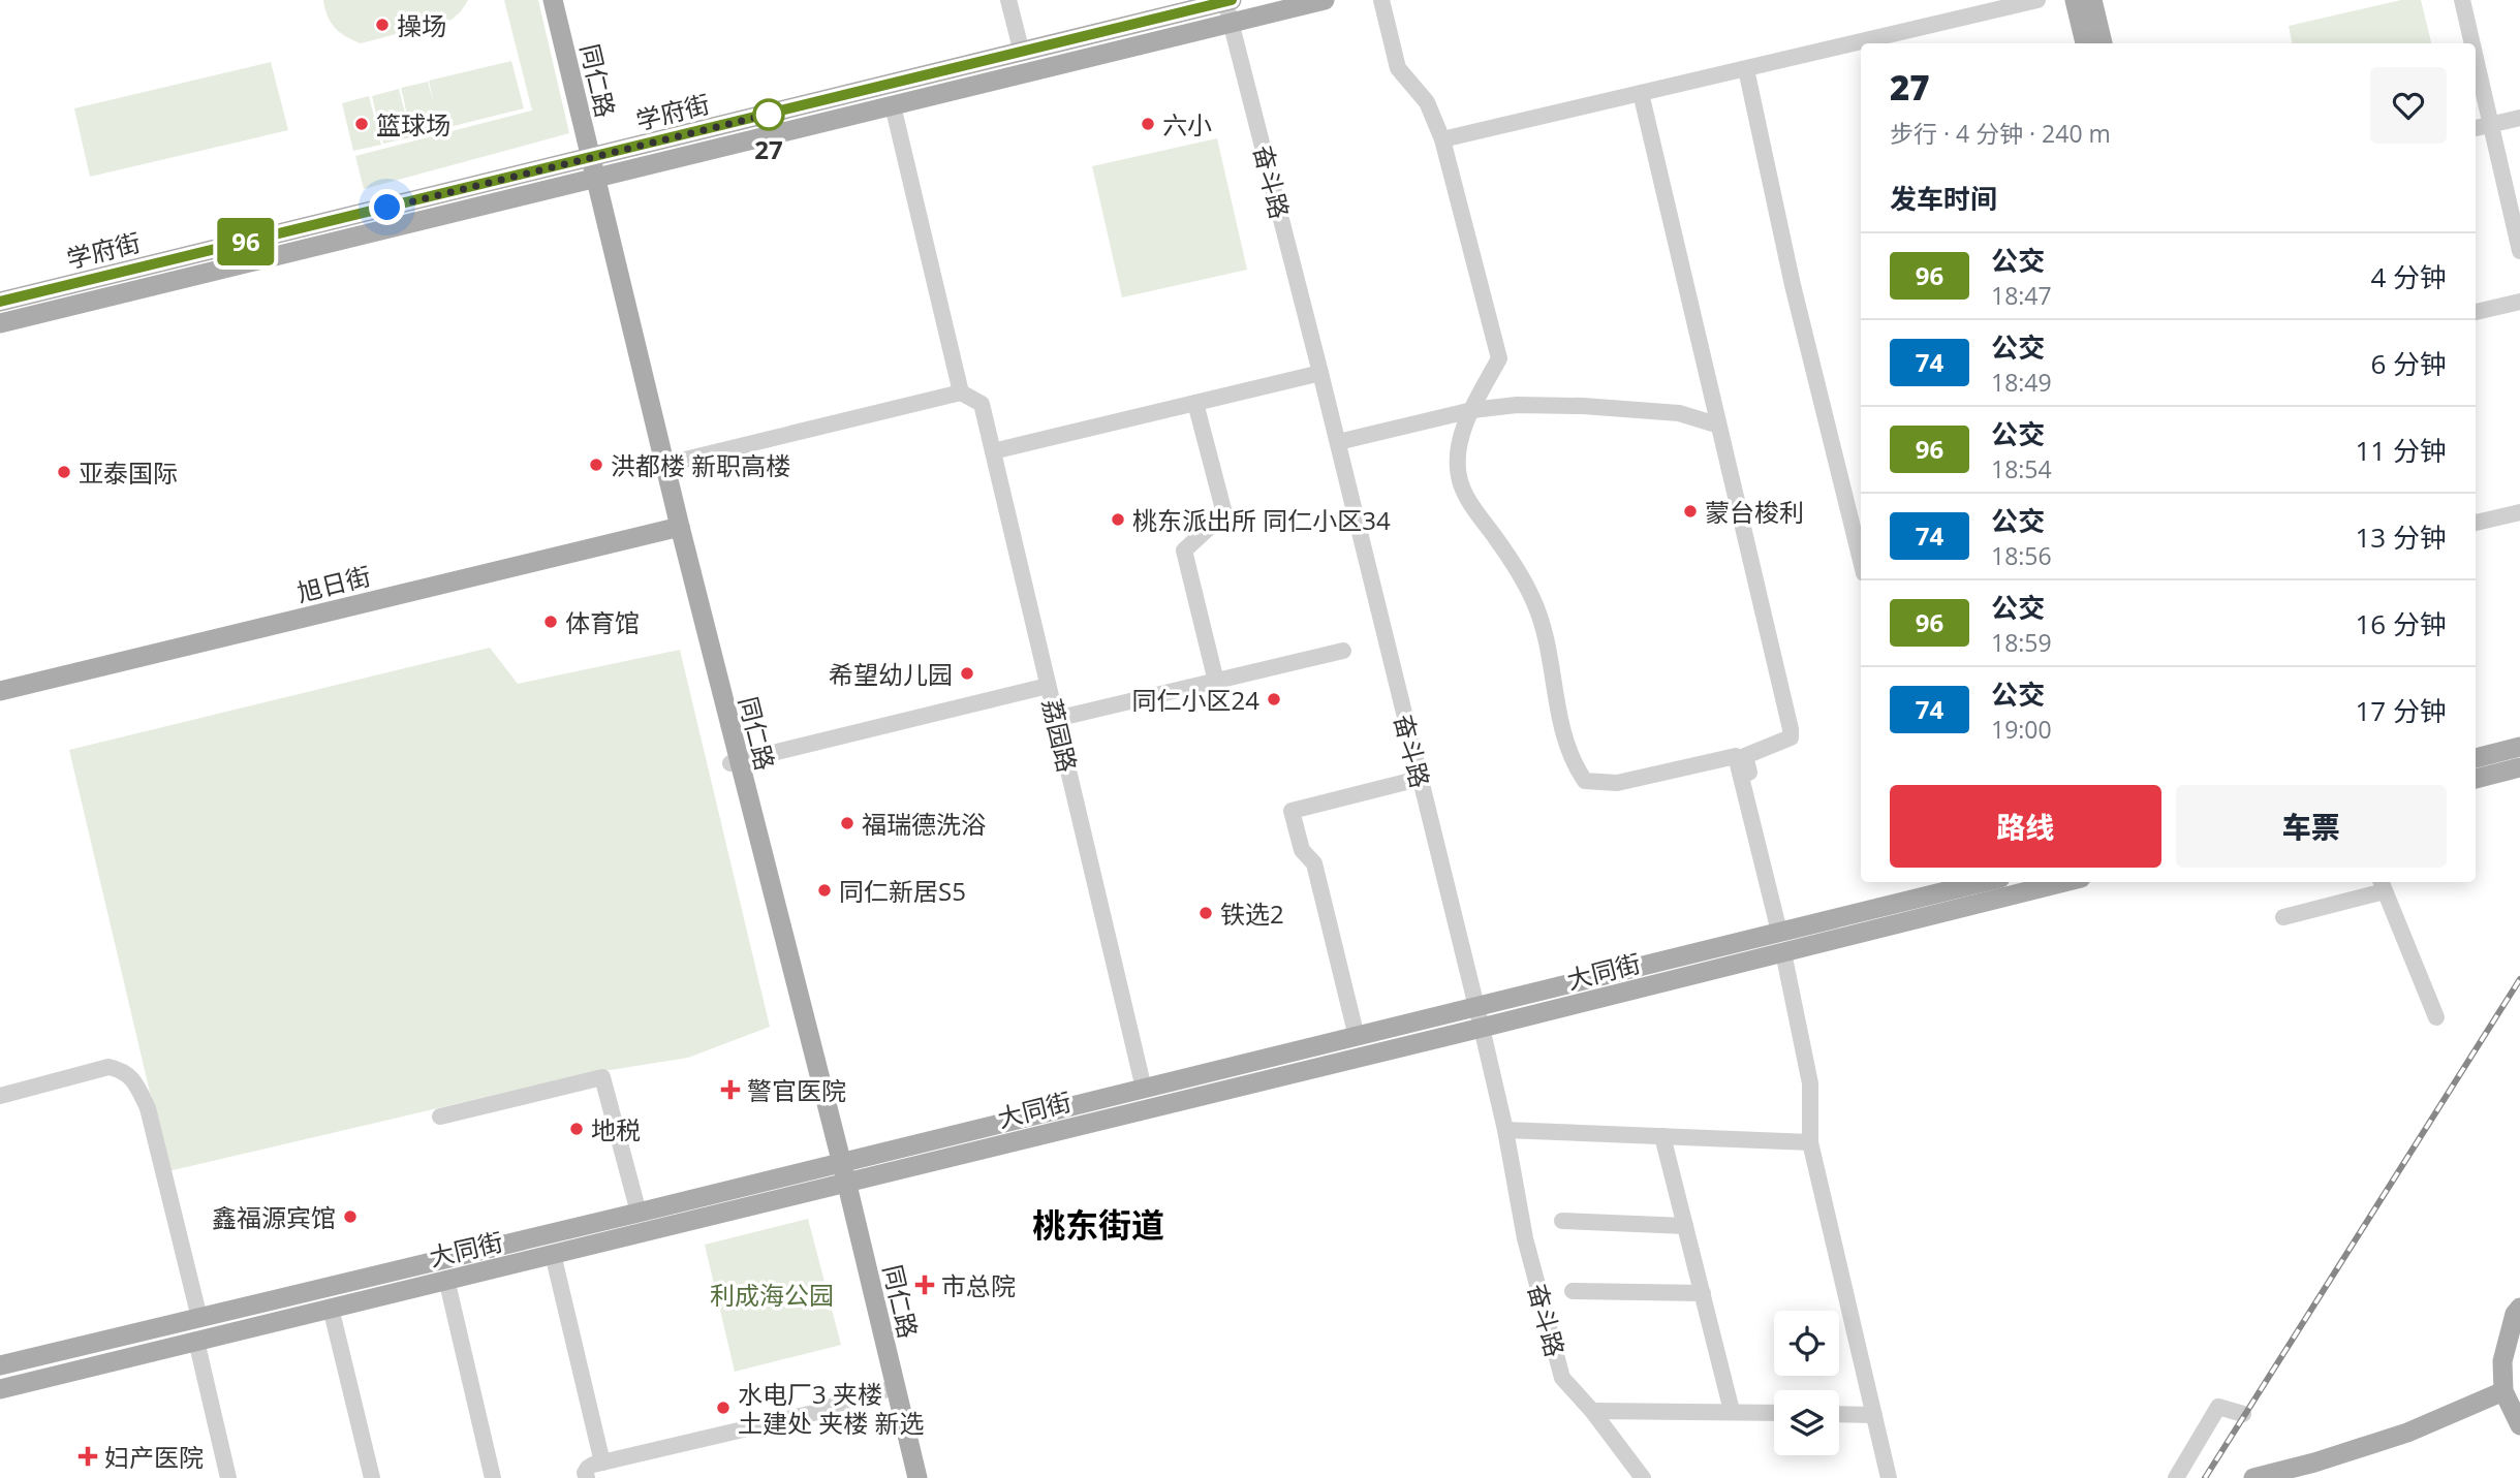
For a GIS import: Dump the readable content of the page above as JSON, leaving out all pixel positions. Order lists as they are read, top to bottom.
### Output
{
  "streets": {
    "main road": [
      "同仁路",
      "学府街",
      "旭日街",
      "大同街"
    ],
    "street": ["奋斗路", "荔园路"]
  },
  "crossings": [
    ["同仁路", "学府街"],
    ["同仁路", "旭日街"],
    ["同仁路", "大同街"],
    ["学府街", "奋斗路"],
    ["奋斗路", "大同街"],
    ["荔园路", "大同街"]
  ],
  "districts": ["桃东街道"],
  "parks": ["利成海公园"],
  "places": {
    "other": [
      "操场",
      "27",
      "篮球场",
      "六小",
      "洪都楼 新职高楼",
      "亚泰国际",
      "蒙台梭利",
      "桃东派出所 同仁小区34",
      "体育馆",
      "希望幼儿园",
      "同仁小区24",
      "福瑞德洗浴",
      "同仁新居S5",
      "铁选2",
      "地税",
      "鑫福源宾馆",
      "水电厂3 夹楼 土建处 夹楼 新选"
    ],
    "health": ["警官医院", "市总院", "妇产医院"]
  },
  "lines": ["bus line 96"],
  "page": {
    "on_map": "96",
    "heading": [
      ["27", "步行 · 4 分钟 · 240 m"],
      "发车时间"
    ],
    "list": [
      {
        "mark": "96",
        "name": "公交",
        "note": "18:47",
        "value": "4 分钟"
      },
      {
        "mark": "74",
        "name": "公交",
        "note": "18:49",
        "value": "6 分钟"
      },
      {
        "mark": "96",
        "name": "公交",
        "note": "18:54",
        "value": "11 分钟"
      },
      {
        "mark": "74",
        "name": "公交",
        "note": "18:56",
        "value": "13 分钟"
      },
      {
        "mark": "96",
        "name": "公交",
        "note": "18:59",
        "value": "16 分钟"
      },
      {
        "mark": "74",
        "name": "公交",
        "note": "19:00",
        "value": "17 分钟"
      }
    ],
    "buttons": ["路线", "车票"]
  }
}
